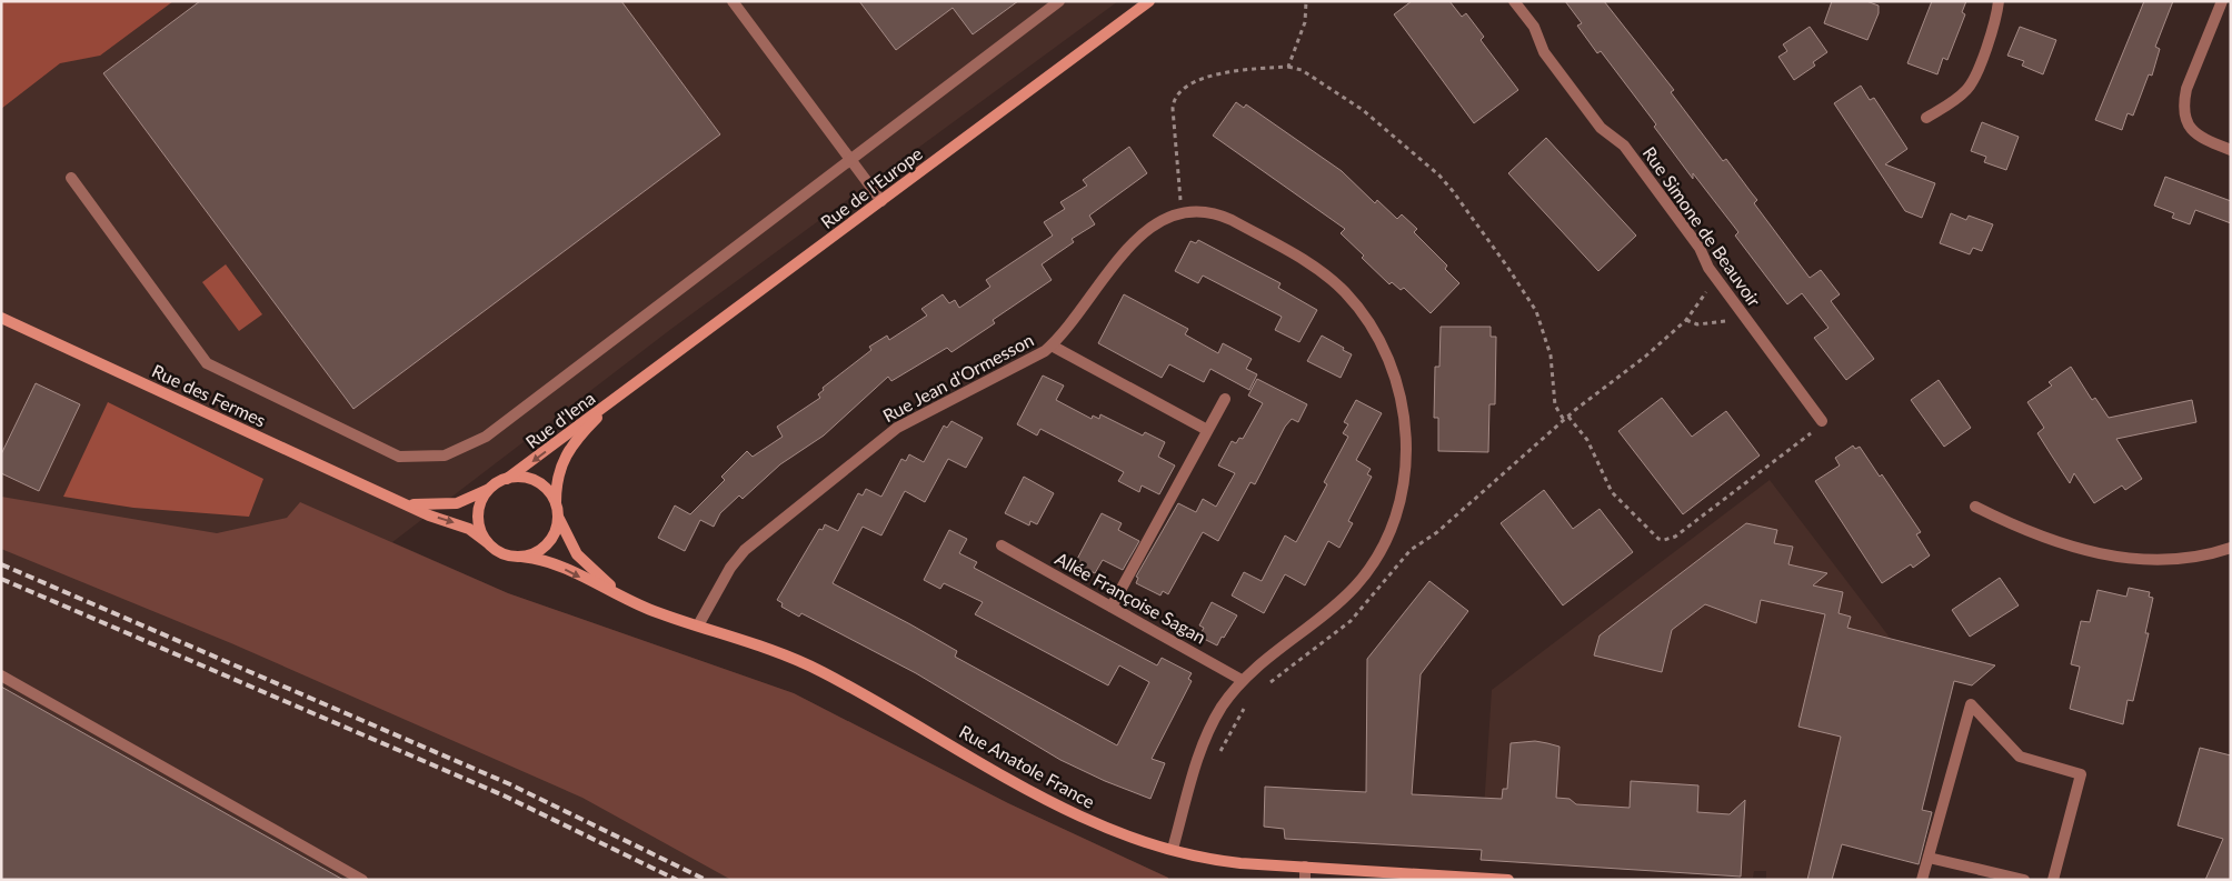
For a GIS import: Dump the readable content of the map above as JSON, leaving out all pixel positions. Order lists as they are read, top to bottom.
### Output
{
  "streets": {
    "street": [
      "Rue de l'Europe",
      "Rue Simone de Beauvoir",
      "Rue Jean d'Ormesson",
      "Rue des Fermes",
      "Rue d'Iena",
      "Allée Françoise Sagan",
      "Rue Anatole France"
    ]
  },
  "crossings": [
    ["Rue de l'Europe", "Rue d'Iena"],
    ["Rue Jean d'Ormesson", "Allée Françoise Sagan"],
    ["Rue Jean d'Ormesson", "Rue Anatole France"],
    ["Rue des Fermes", "Rue d'Iena"],
    ["Rue des Fermes", "Rue Anatole France"],
    ["Rue d'Iena", "Rue Anatole France"]
  ],
  "one_way": ["Rue d'Iena"]
}
